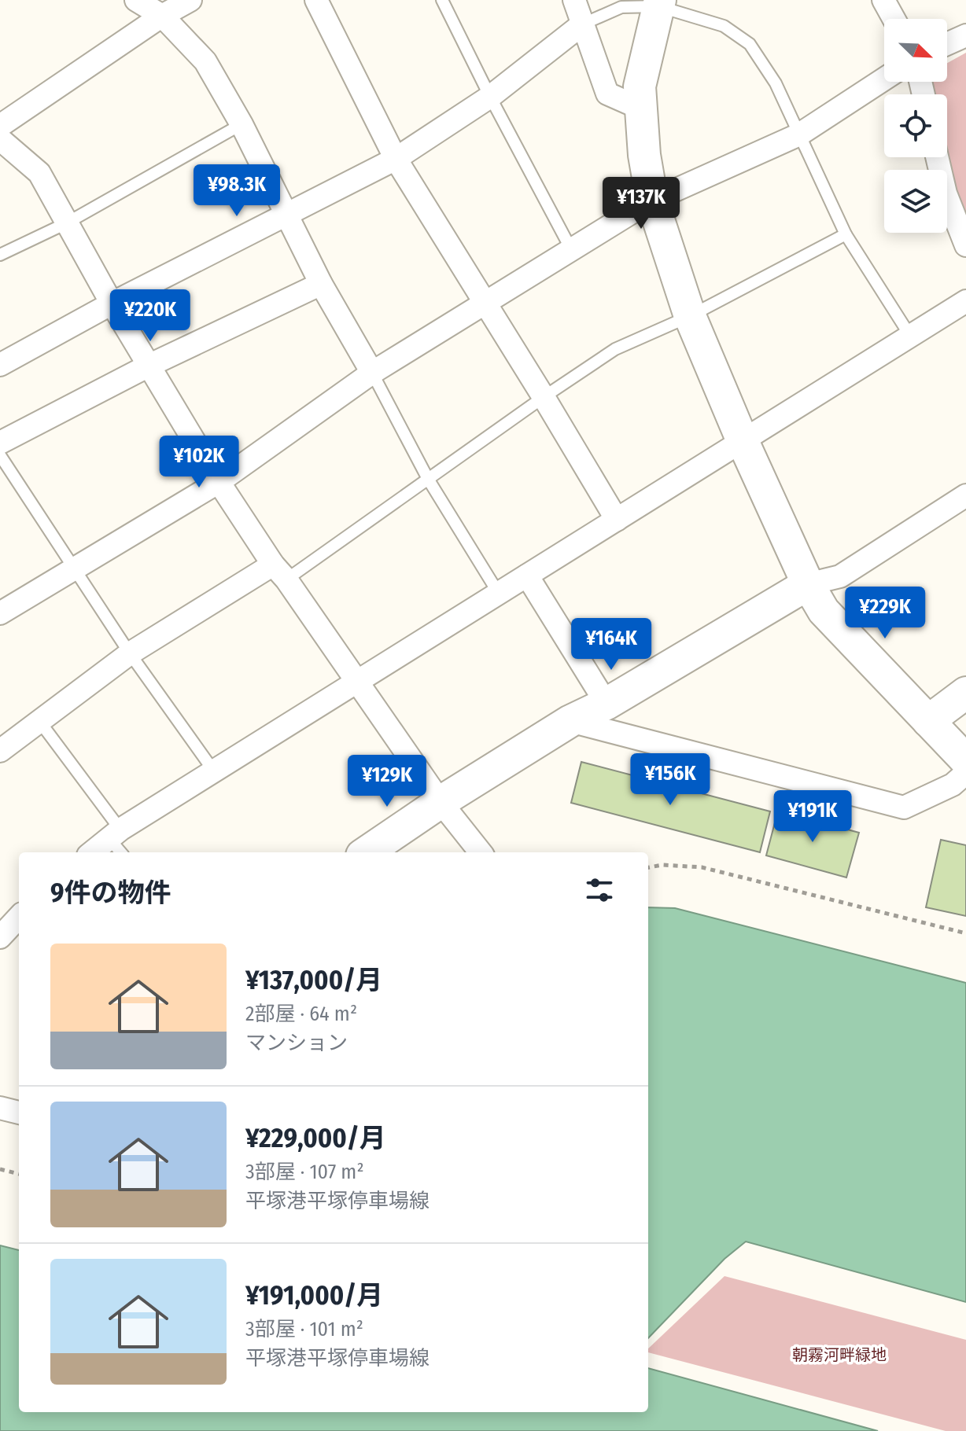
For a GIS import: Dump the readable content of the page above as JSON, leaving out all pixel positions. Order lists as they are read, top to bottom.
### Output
{
  "parks": ["朝霧河畔緑地"],
  "north": "bottom right",
  "page": {
    "price": [
      "¥98.3K",
      "¥137K",
      "¥220K",
      "¥102K",
      "¥229K",
      "¥164K",
      "¥156K",
      "¥129K",
      "¥191K"
    ],
    "heading": "9件の物件",
    "list": [
      {
        "name": "¥137,000/月",
        "note": "2部屋 · 64 m² · マンション"
      },
      {
        "name": "¥229,000/月",
        "note": "3部屋 · 107 m² · 平塚港平塚停車場線"
      },
      {
        "name": "¥191,000/月",
        "note": "3部屋 · 101 m² · 平塚港平塚停車場線"
      }
    ]
  }
}
